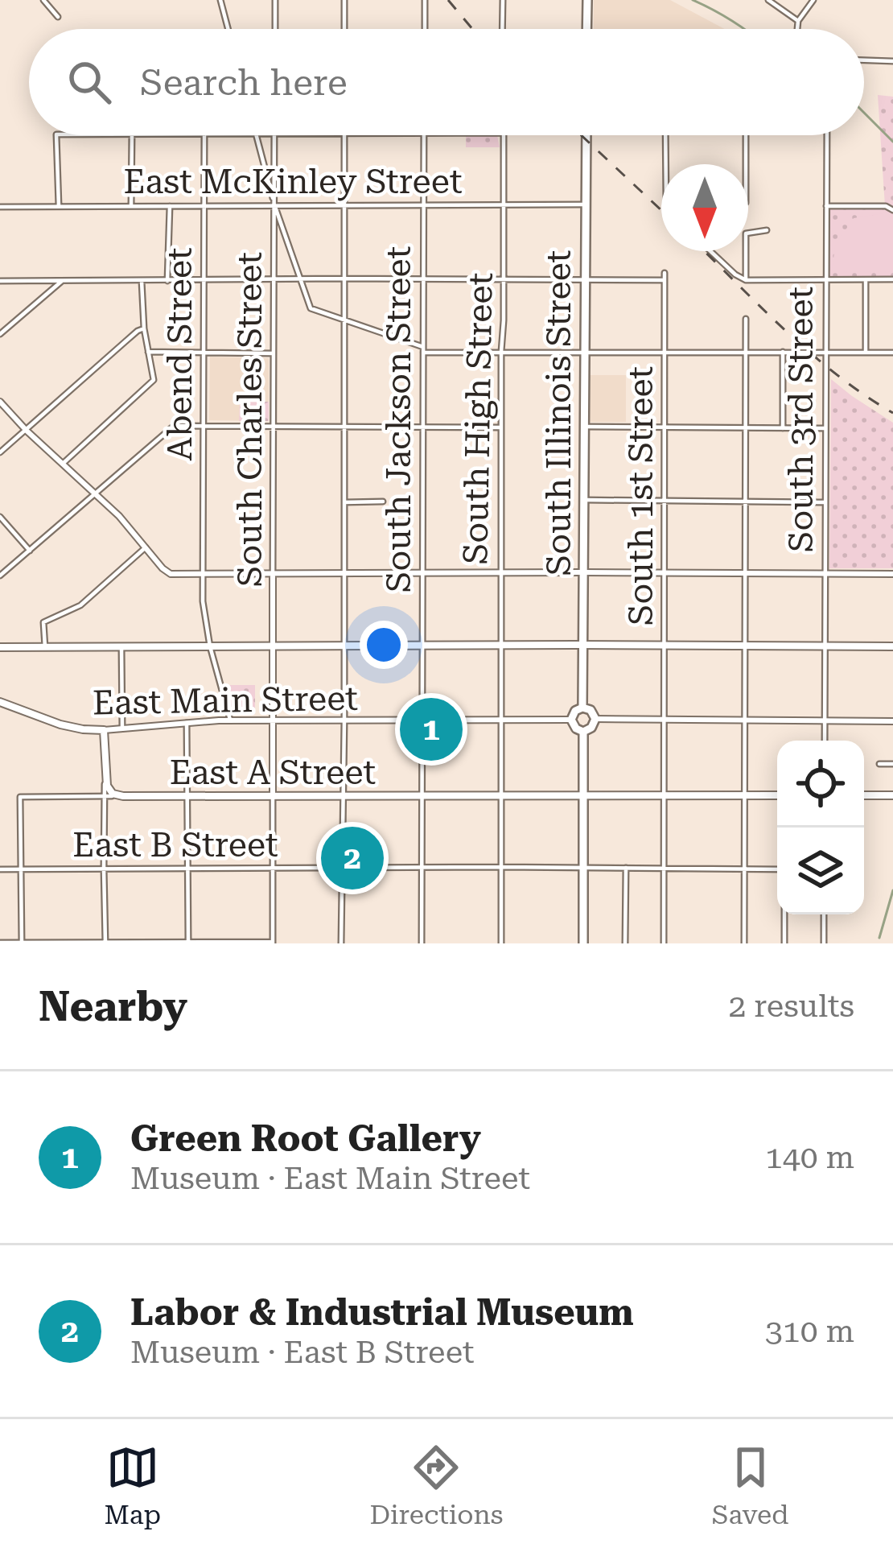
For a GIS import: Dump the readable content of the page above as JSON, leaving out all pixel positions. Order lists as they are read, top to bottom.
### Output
{
  "streets": {
    "main road": ["South Illinois Street", "East Main Street", "East A Street"],
    "street": [
      "East McKinley Street",
      "Abend Street",
      "South High Street",
      "South Charles Street",
      "South Jackson Street",
      "South 3rd Street",
      "South 1st Street",
      "East B Street"
    ]
  },
  "crossings": [
    ["East McKinley Street", "Abend Street"],
    ["East McKinley Street", "South Illinois Street"],
    ["East McKinley Street", "South High Street"],
    ["East McKinley Street", "South Charles Street"],
    ["East McKinley Street", "South Jackson Street"],
    ["Abend Street", "East Main Street"],
    ["South Illinois Street", "East Main Street"],
    ["South High Street", "East Main Street"],
    ["South High Street", "East A Street"],
    ["South High Street", "East B Street"],
    ["South Charles Street", "East Main Street"],
    ["South Charles Street", "East A Street"],
    ["South Jackson Street", "East Main Street"],
    ["South Jackson Street", "East A Street"],
    ["South Jackson Street", "East B Street"],
    ["South 1st Street", "East A Street"],
    ["South 1st Street", "East B Street"],
    ["East A Street", "East B Street"]
  ],
  "north": "bottom",
  "page": {
    "search": "Search here",
    "pins": ["1", "2"],
    "heading": ["Nearby", "2 results"],
    "list": [
      {
        "mark": "1",
        "name": "Green Root Gallery",
        "note": "Museum · East Main Street",
        "value": "140 m"
      },
      {
        "mark": "2",
        "name": "Labor & Industrial Museum",
        "note": "Museum · East B Street",
        "value": "310 m"
      }
    ],
    "nav": ["Map", "Directions", "Saved"]
  }
}
